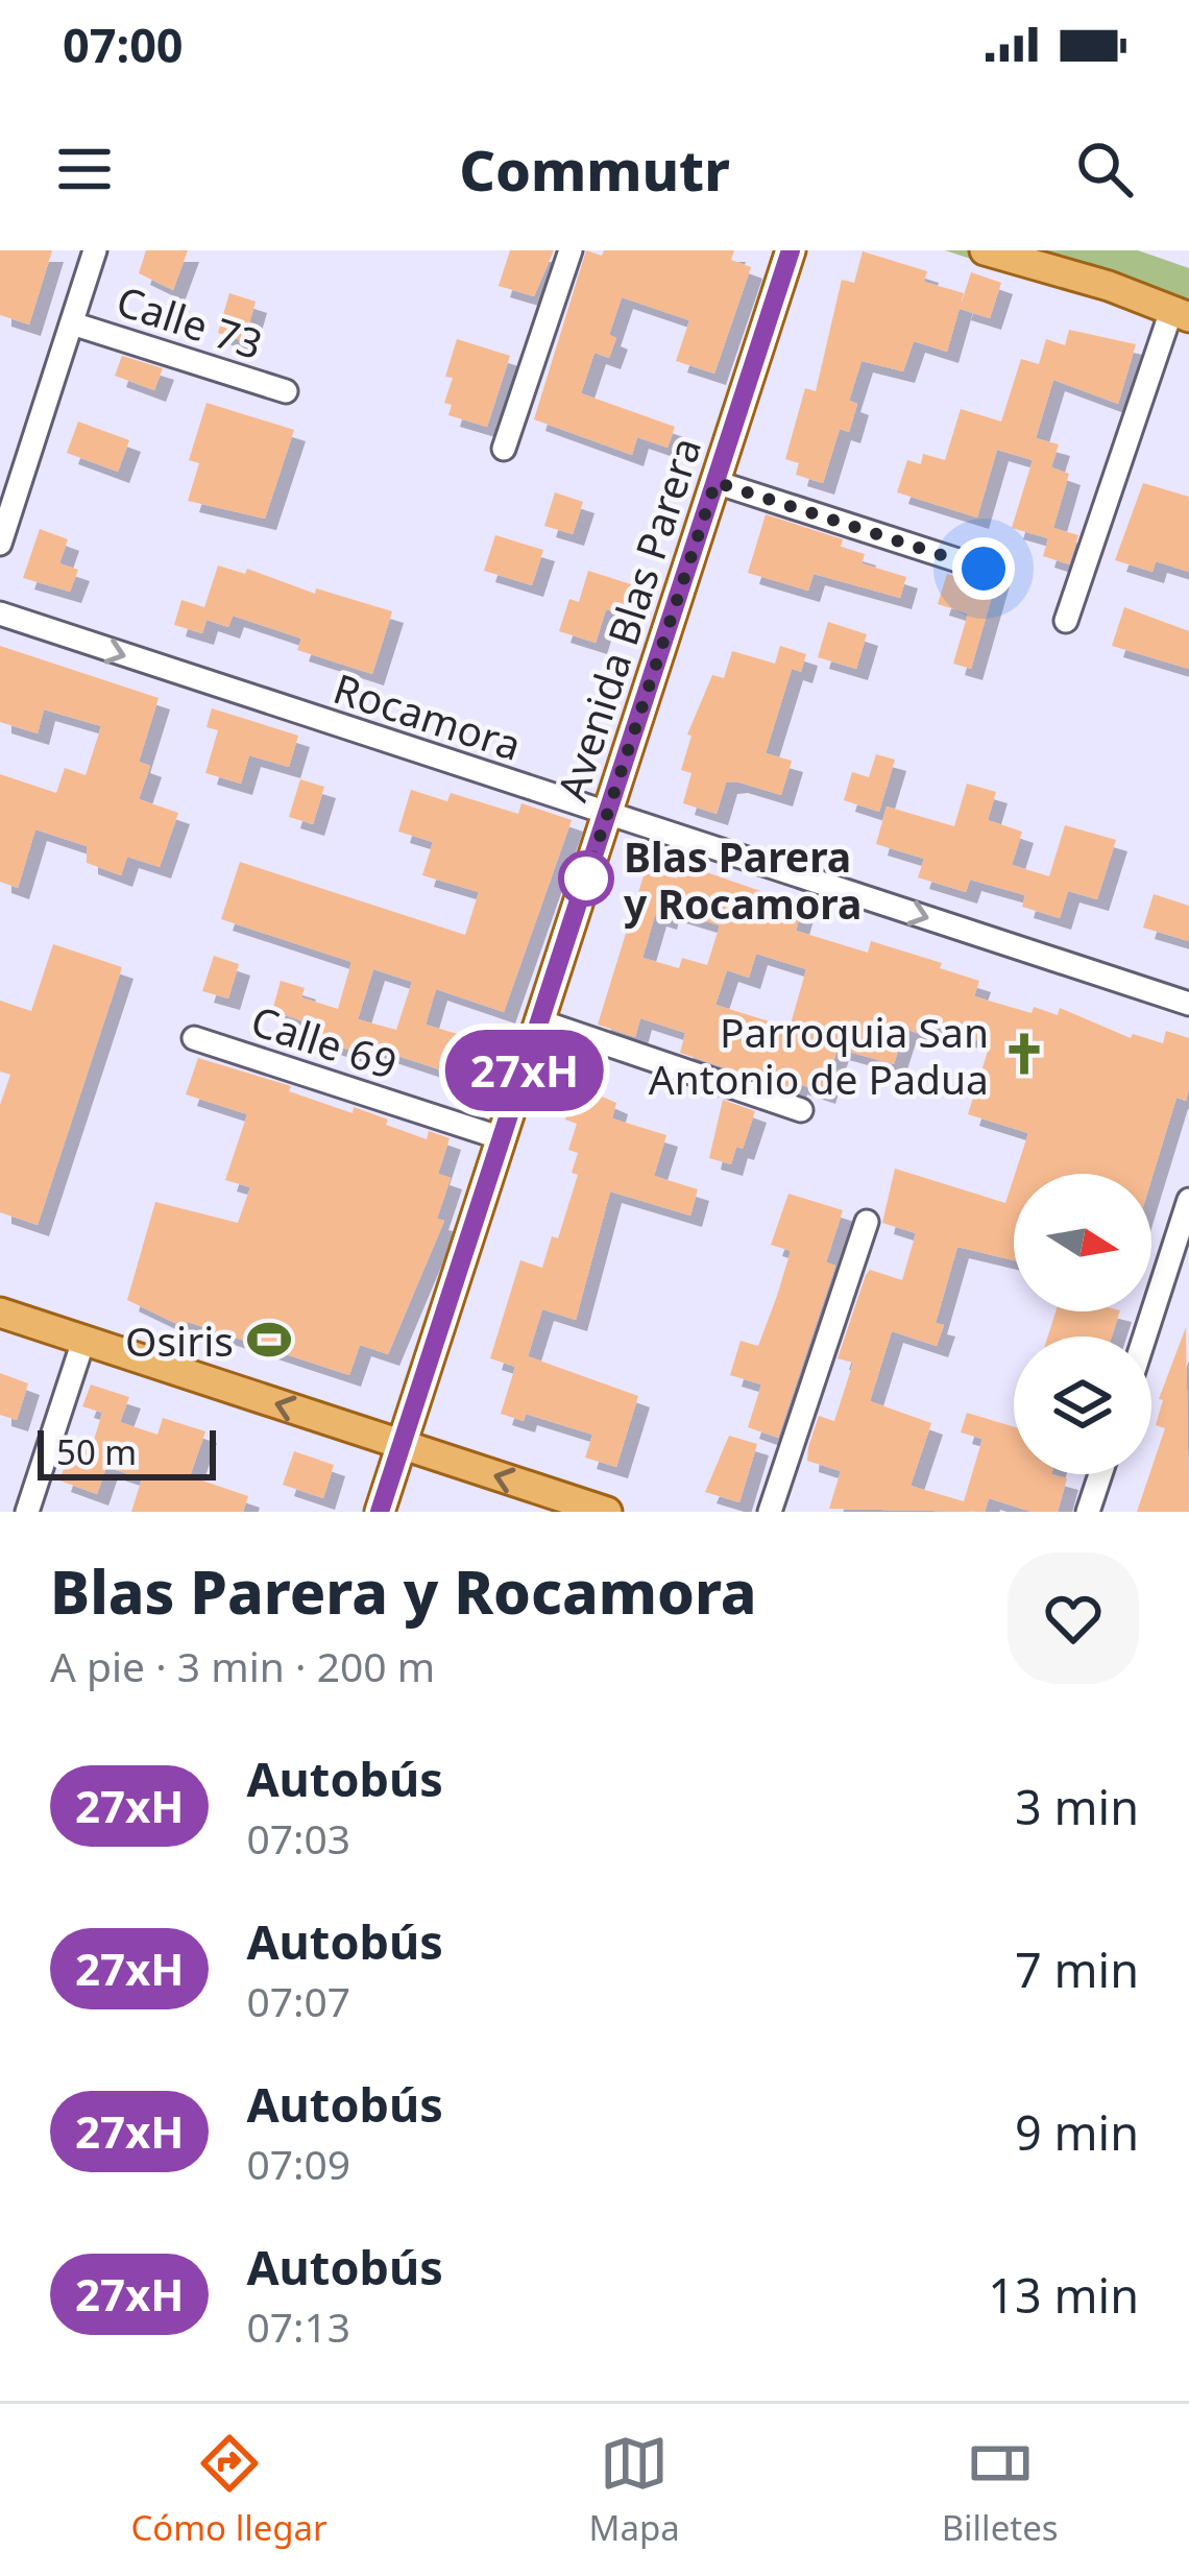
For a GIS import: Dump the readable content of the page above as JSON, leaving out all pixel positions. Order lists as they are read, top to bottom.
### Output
{
  "streets": {
    "main road": ["Avenida Blas Parera"],
    "street": ["Calle 73", "Rocamora", "Calle 69"]
  },
  "crossings": [
    ["Avenida Blas Parera", "Rocamora"],
    ["Avenida Blas Parera", "Calle 69"]
  ],
  "one_way": ["Rocamora"],
  "places": {
    "other": ["Blas Parera y Rocamora"],
    "church": ["Parroquia San Antonio de Padua"],
    "sports": ["Osiris"]
  },
  "lines": ["bus line 27xH"],
  "scale_bar": "50 m",
  "north": "right",
  "page": {
    "status": "07:00",
    "header": "Commutr",
    "on_map": "27xH",
    "scale": "50 m",
    "heading": ["Blas Parera y Rocamora", "A pie · 3 min · 200 m"],
    "list": [
      {
        "mark": "27xH",
        "name": "Autobús",
        "note": "07:03",
        "value": "3 min"
      },
      {
        "mark": "27xH",
        "name": "Autobús",
        "note": "07:07",
        "value": "7 min"
      },
      {
        "mark": "27xH",
        "name": "Autobús",
        "note": "07:09",
        "value": "9 min"
      },
      {
        "mark": "27xH",
        "name": "Autobús",
        "note": "07:13",
        "value": "13 min"
      }
    ],
    "tabs": ["Cómo llegar", "Mapa", "Billetes"]
  }
}
